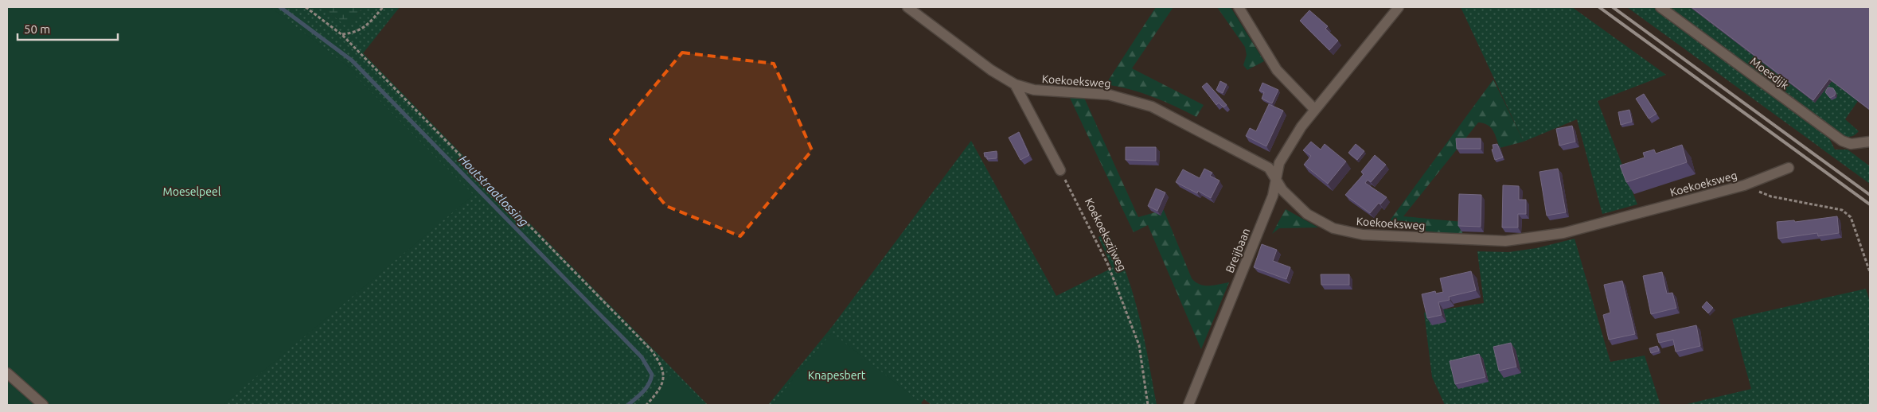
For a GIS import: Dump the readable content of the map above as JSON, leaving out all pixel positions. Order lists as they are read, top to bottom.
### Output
{
  "streets": {
    "street": ["Moesdijk", "Koekoeksweg", "Breijbaan"],
    "path": ["Koekoekszijweg"]
  },
  "crossings": [
    ["Koekoeksweg", "Breijbaan"]
  ],
  "water": ["Houtstraatlossing"],
  "parks": ["Moeselpeel", "Knapesbert"],
  "scale_bar": "50 m"
}
